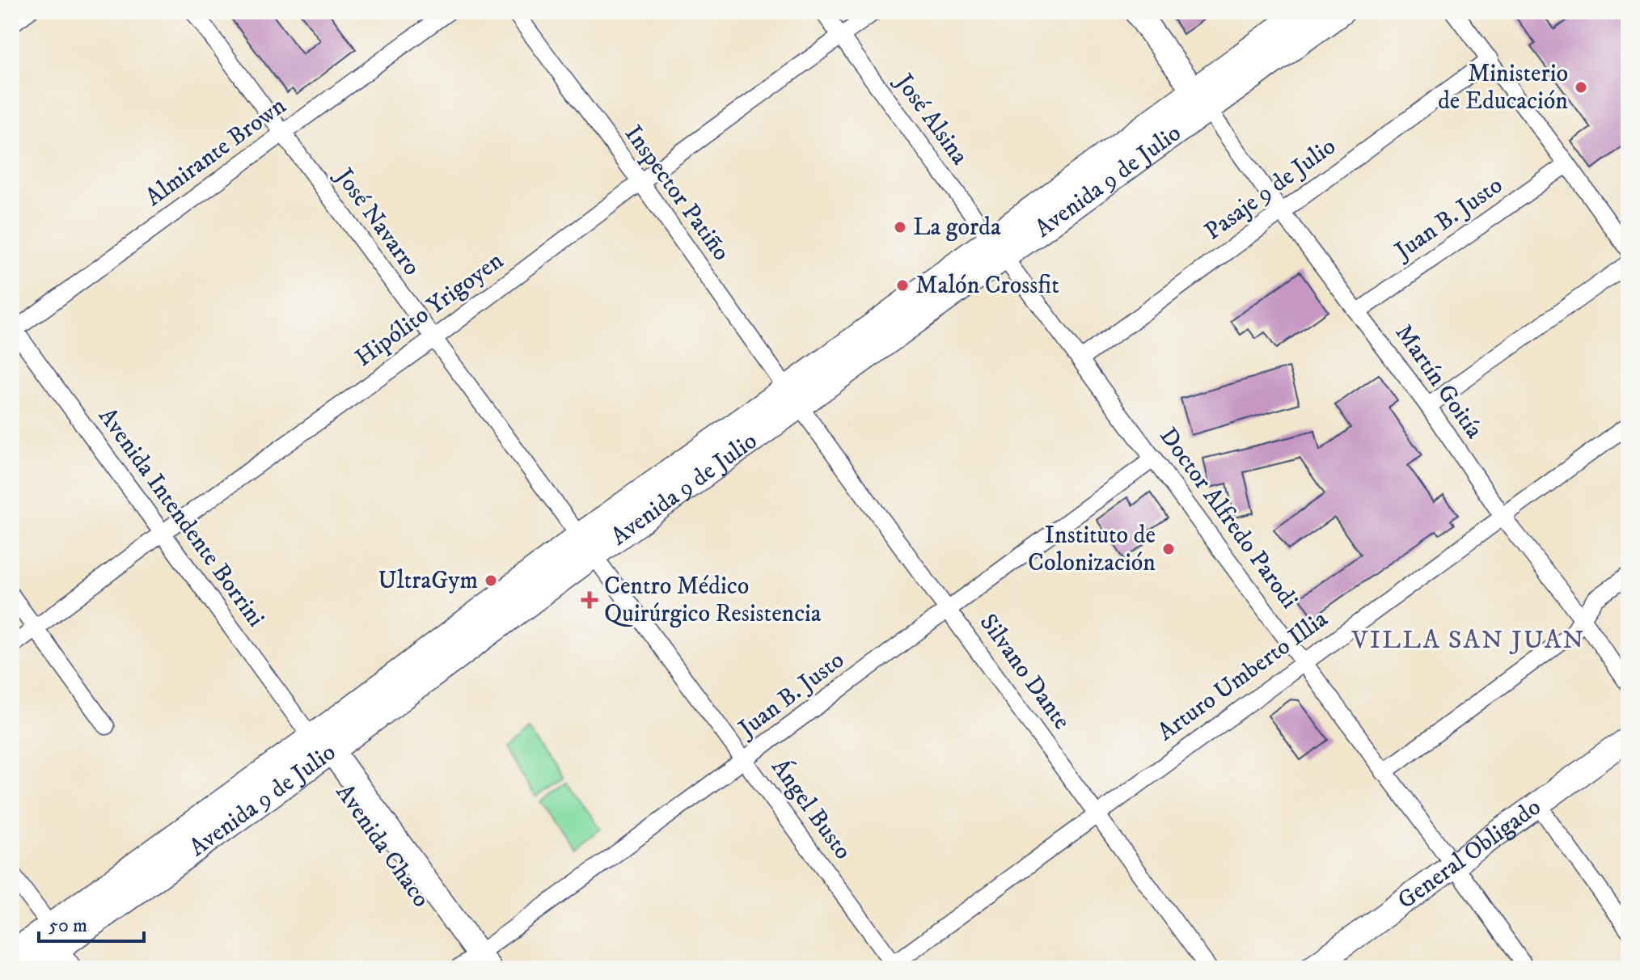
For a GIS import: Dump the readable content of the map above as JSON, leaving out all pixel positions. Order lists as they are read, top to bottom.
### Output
{
  "streets": {
    "main road": ["Avenida 9 de Julio"],
    "street": [
      "José Alsina",
      "Almirante Brown",
      "Pasaje 9 de Julio",
      "Inspector Patiño",
      "Juan B. Justo",
      "José Navarro",
      "Hipólito Yrigoyen",
      "Martín Goitía",
      "Avenida Intendente Borrini",
      "Doctor Alfredo Parodi",
      "Silvano Dante",
      "Arturo Umberto Illia",
      "Ángel Busto",
      "Avenida Chaco",
      "General Obligado"
    ]
  },
  "crossings": [
    ["José Alsina", "Avenida 9 de Julio"],
    ["José Alsina", "Hipólito Yrigoyen"],
    ["José Alsina", "Doctor Alfredo Parodi"],
    ["Almirante Brown", "José Navarro"],
    ["Almirante Brown", "Avenida Intendente Borrini"],
    ["Avenida 9 de Julio", "Inspector Patiño"],
    ["Avenida 9 de Julio", "José Navarro"],
    ["Avenida 9 de Julio", "Martín Goitía"],
    ["Avenida 9 de Julio", "Avenida Intendente Borrini"],
    ["Avenida 9 de Julio", "Doctor Alfredo Parodi"],
    ["Avenida 9 de Julio", "Silvano Dante"],
    ["Avenida 9 de Julio", "Ángel Busto"],
    ["Avenida 9 de Julio", "Avenida Chaco"],
    ["Pasaje 9 de Julio", "Martín Goitía"],
    ["Pasaje 9 de Julio", "Doctor Alfredo Parodi"],
    ["Inspector Patiño", "Hipólito Yrigoyen"],
    ["Inspector Patiño", "Silvano Dante"],
    ["Juan B. Justo", "Martín Goitía"],
    ["Juan B. Justo", "Doctor Alfredo Parodi"],
    ["Juan B. Justo", "Silvano Dante"],
    ["Juan B. Justo", "Ángel Busto"],
    ["Juan B. Justo", "Avenida Chaco"],
    ["José Navarro", "Hipólito Yrigoyen"],
    ["José Navarro", "Ángel Busto"],
    ["Hipólito Yrigoyen", "Avenida Intendente Borrini"],
    ["Martín Goitía", "Arturo Umberto Illia"],
    ["Avenida Intendente Borrini", "Avenida Chaco"],
    ["Doctor Alfredo Parodi", "Arturo Umberto Illia"],
    ["Doctor Alfredo Parodi", "General Obligado"],
    ["Silvano Dante", "Arturo Umberto Illia"],
    ["Arturo Umberto Illia", "Ángel Busto"]
  ],
  "districts": ["VILLA SAN JUAN"],
  "places": {
    "other": [
      "Ministerio de Educación",
      "La gorda",
      "Malón Crossfit",
      "Instituto de Colonización",
      "UltraGym"
    ],
    "health": ["Centro Médico Quirúrgico Resistencia"]
  },
  "scale_bar": "50 m"
}
